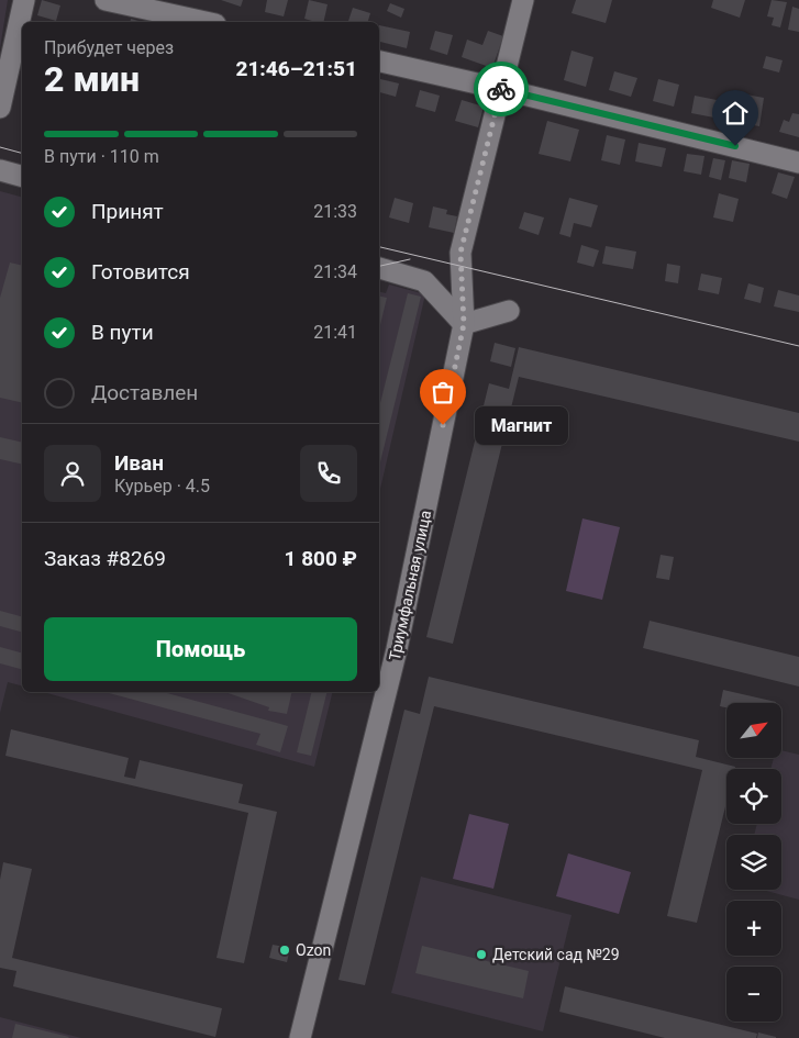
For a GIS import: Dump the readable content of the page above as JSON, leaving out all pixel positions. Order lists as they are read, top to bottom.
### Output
{
  "streets": {
    "street": ["Триумфальная улица"]
  },
  "places": ["Магнит", "Ozon", "Детский сад №29"],
  "north": "top right",
  "page": {
    "heading": ["2 мин", "Прибудет через", "21:46–21:51"],
    "panel": [
      "Иван",
      "Курьер · 4.5",
      "Заказ #8269",
      "1 800 ₽"
    ],
    "bar": "В пути · 110 m",
    "list": [
      ["Принят", "21:33"],
      ["Готовится", "21:34"],
      ["В пути", "21:41"],
      "Доставлен"
    ],
    "bubble": "Магнит",
    "buttons": "Помощь",
    "map_buttons": ["+", "−"]
  }
}
